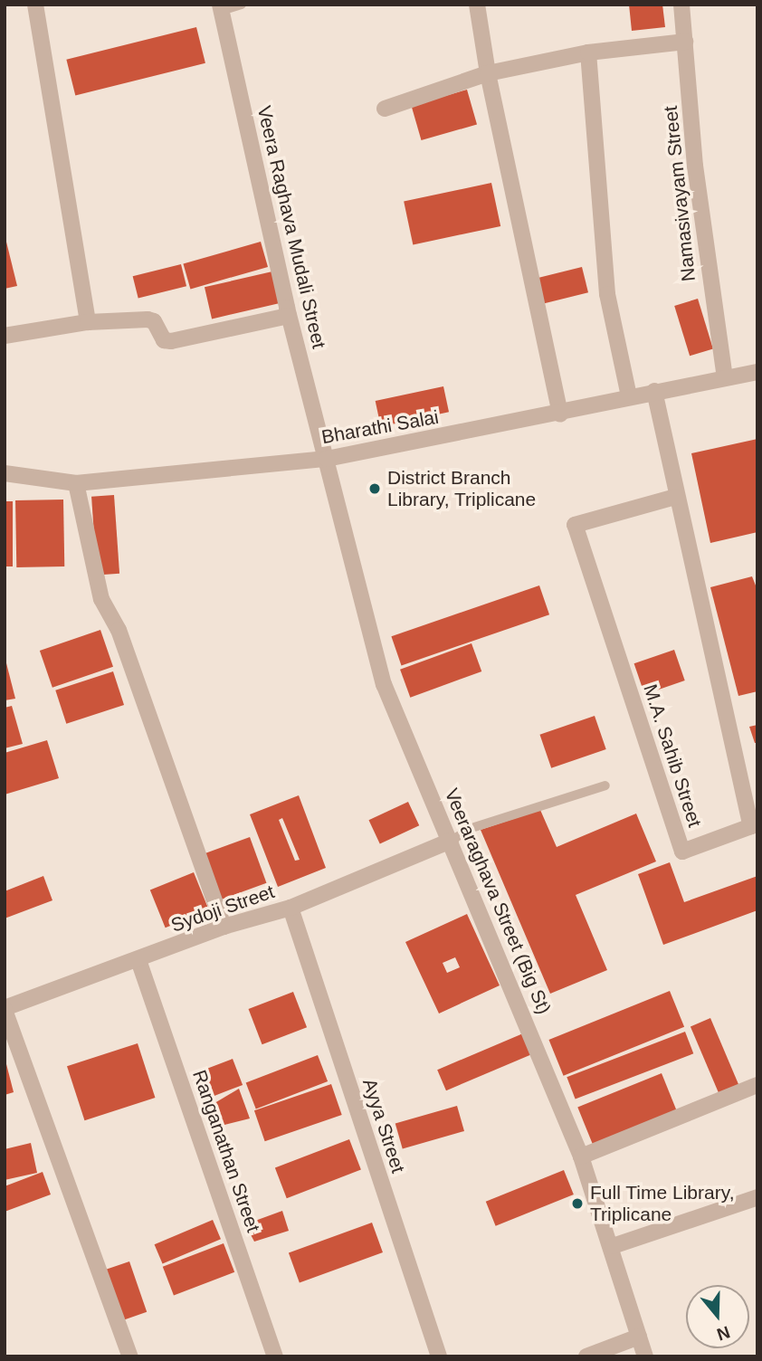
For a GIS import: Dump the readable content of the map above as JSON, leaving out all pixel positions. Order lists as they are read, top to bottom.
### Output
{
  "streets": {
    "street": [
      "Namasivayam Street",
      "Veera Raghava Mudali Street",
      "Bharathi Salai",
      "M.A. Sahib Street",
      "Veeraraghava Street (Big St)",
      "Sydoji Street",
      "Ayya Street",
      "Ranganathan Street"
    ]
  },
  "crossings": [
    ["Namasivayam Street", "Bharathi Salai"],
    ["Veera Raghava Mudali Street", "Bharathi Salai"],
    ["Veera Raghava Mudali Street", "Veeraraghava Street (Big St)"],
    ["Bharathi Salai", "M.A. Sahib Street"],
    ["Bharathi Salai", "Veeraraghava Street (Big St)"],
    ["Veeraraghava Street (Big St)", "Sydoji Street"],
    ["Sydoji Street", "Ayya Street"],
    ["Sydoji Street", "Ranganathan Street"]
  ],
  "places": ["District Branch Library, Triplicane", "Full Time Library, Triplicane"],
  "north": "bottom"
}
